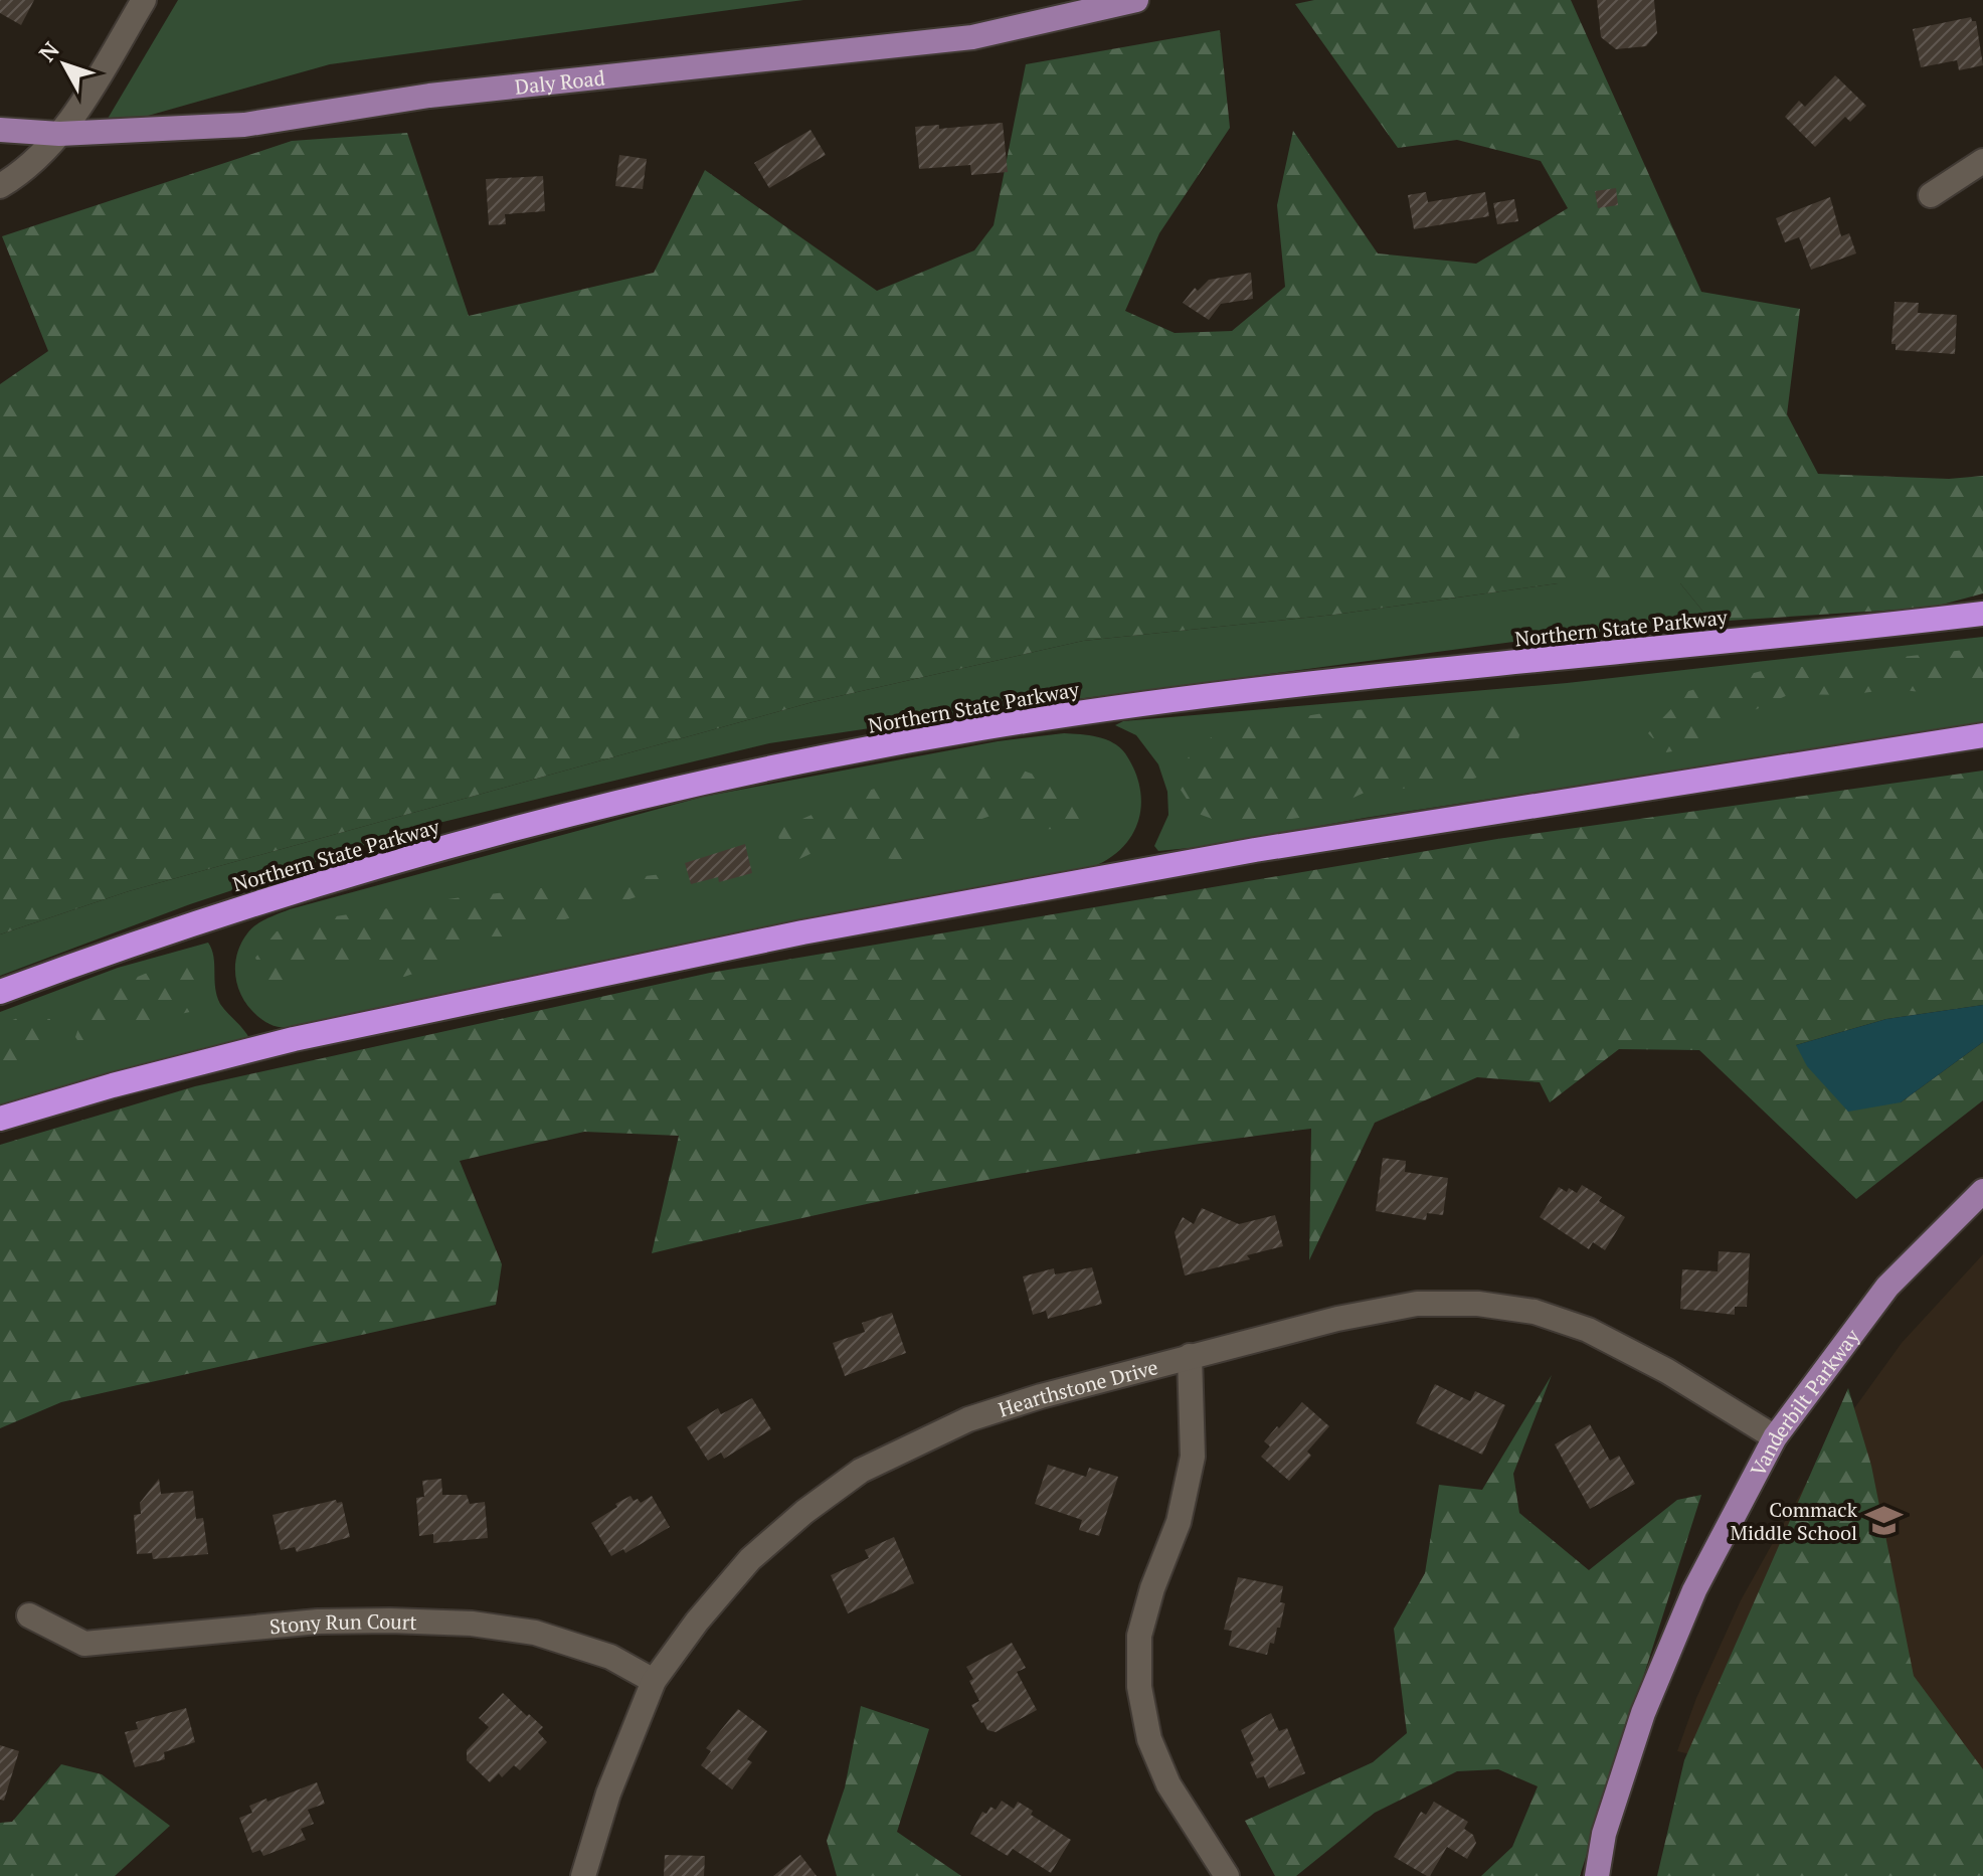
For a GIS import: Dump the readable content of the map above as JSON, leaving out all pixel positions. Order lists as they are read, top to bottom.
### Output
{
  "streets": {
    "highway": ["Northern State Parkway"],
    "main road": ["Daly Road", "Vanderbilt Parkway"],
    "street": ["Hearthstone Drive", "Stony Run Court"]
  },
  "crossings": [
    ["Hearthstone Drive", "Vanderbilt Parkway"],
    ["Hearthstone Drive", "Stony Run Court"]
  ],
  "places": {
    "school or university": ["Commack Middle School"]
  },
  "north": "top left"
}
